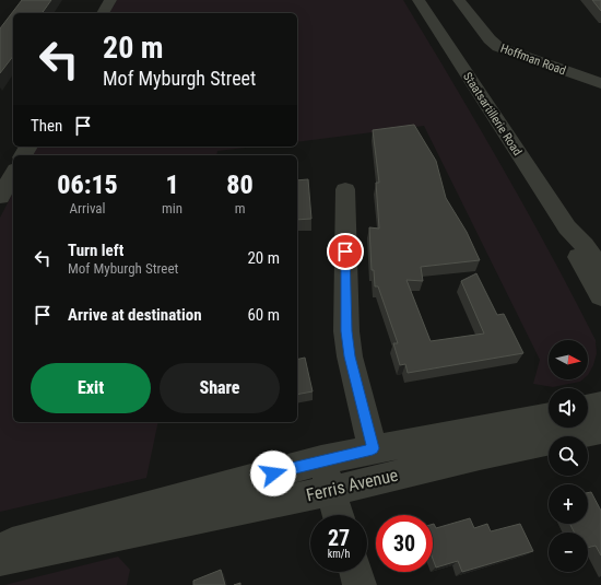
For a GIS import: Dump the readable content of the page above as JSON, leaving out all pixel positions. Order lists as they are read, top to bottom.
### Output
{
  "streets": {
    "street": ["Hoffman Road", "Staatsartillerie Road", "Ferris Avenue"]
  },
  "north": "right",
  "page": {
    "turn": ["20 m", "Mof Myburgh Street"],
    "then": "Then",
    "eta": [
      "06:15",
      "Arrival",
      "1",
      "min",
      "80",
      "m"
    ],
    "list": [
      {
        "name": "Turn left",
        "note": "Mof Myburgh Street",
        "value": "20 m"
      },
      {
        "name": "Arrive at destination",
        "value": "60 m"
      }
    ],
    "map_buttons": ["+", "−"],
    "buttons": ["Exit", "Share"],
    "speed": "27 km/h",
    "limit": "30"
  }
}
